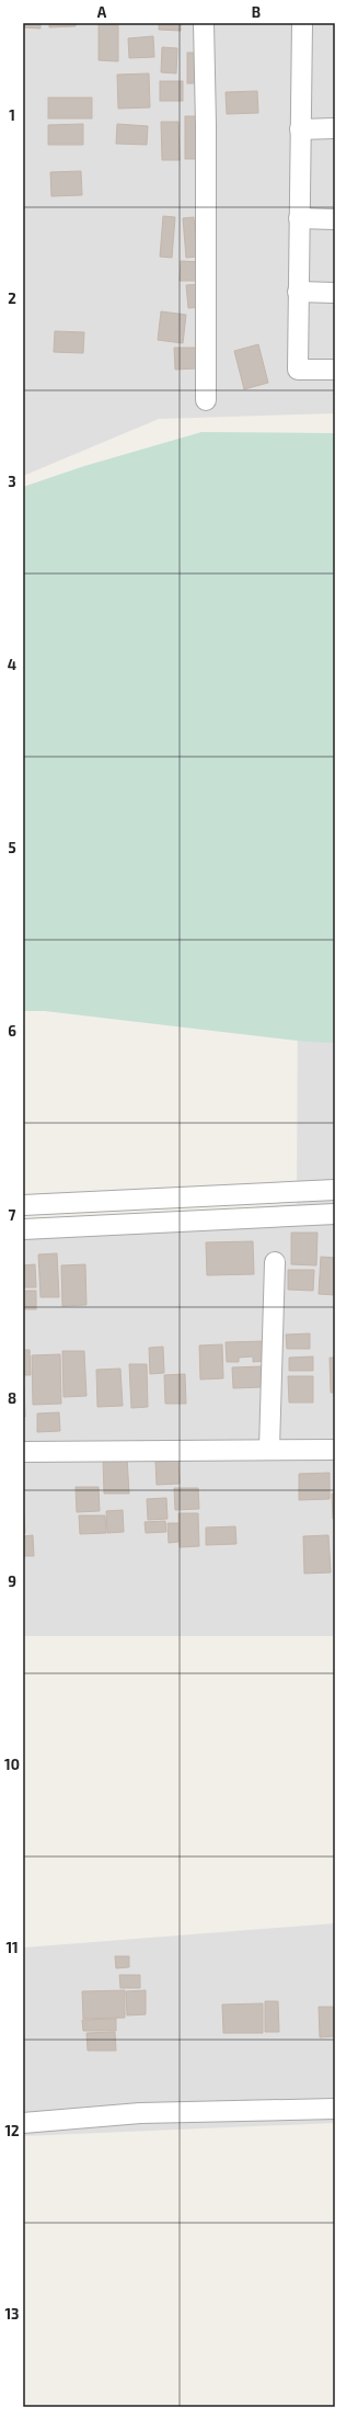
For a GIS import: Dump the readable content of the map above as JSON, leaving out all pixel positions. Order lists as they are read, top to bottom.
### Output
{
  "grid": {
    "columns": ["A", "B"],
    "rows": [
      "1",
      "2",
      "3",
      "4",
      "5",
      "6",
      "7",
      "8",
      "9",
      "10",
      "11",
      "12",
      "13"
    ]
  }
}
